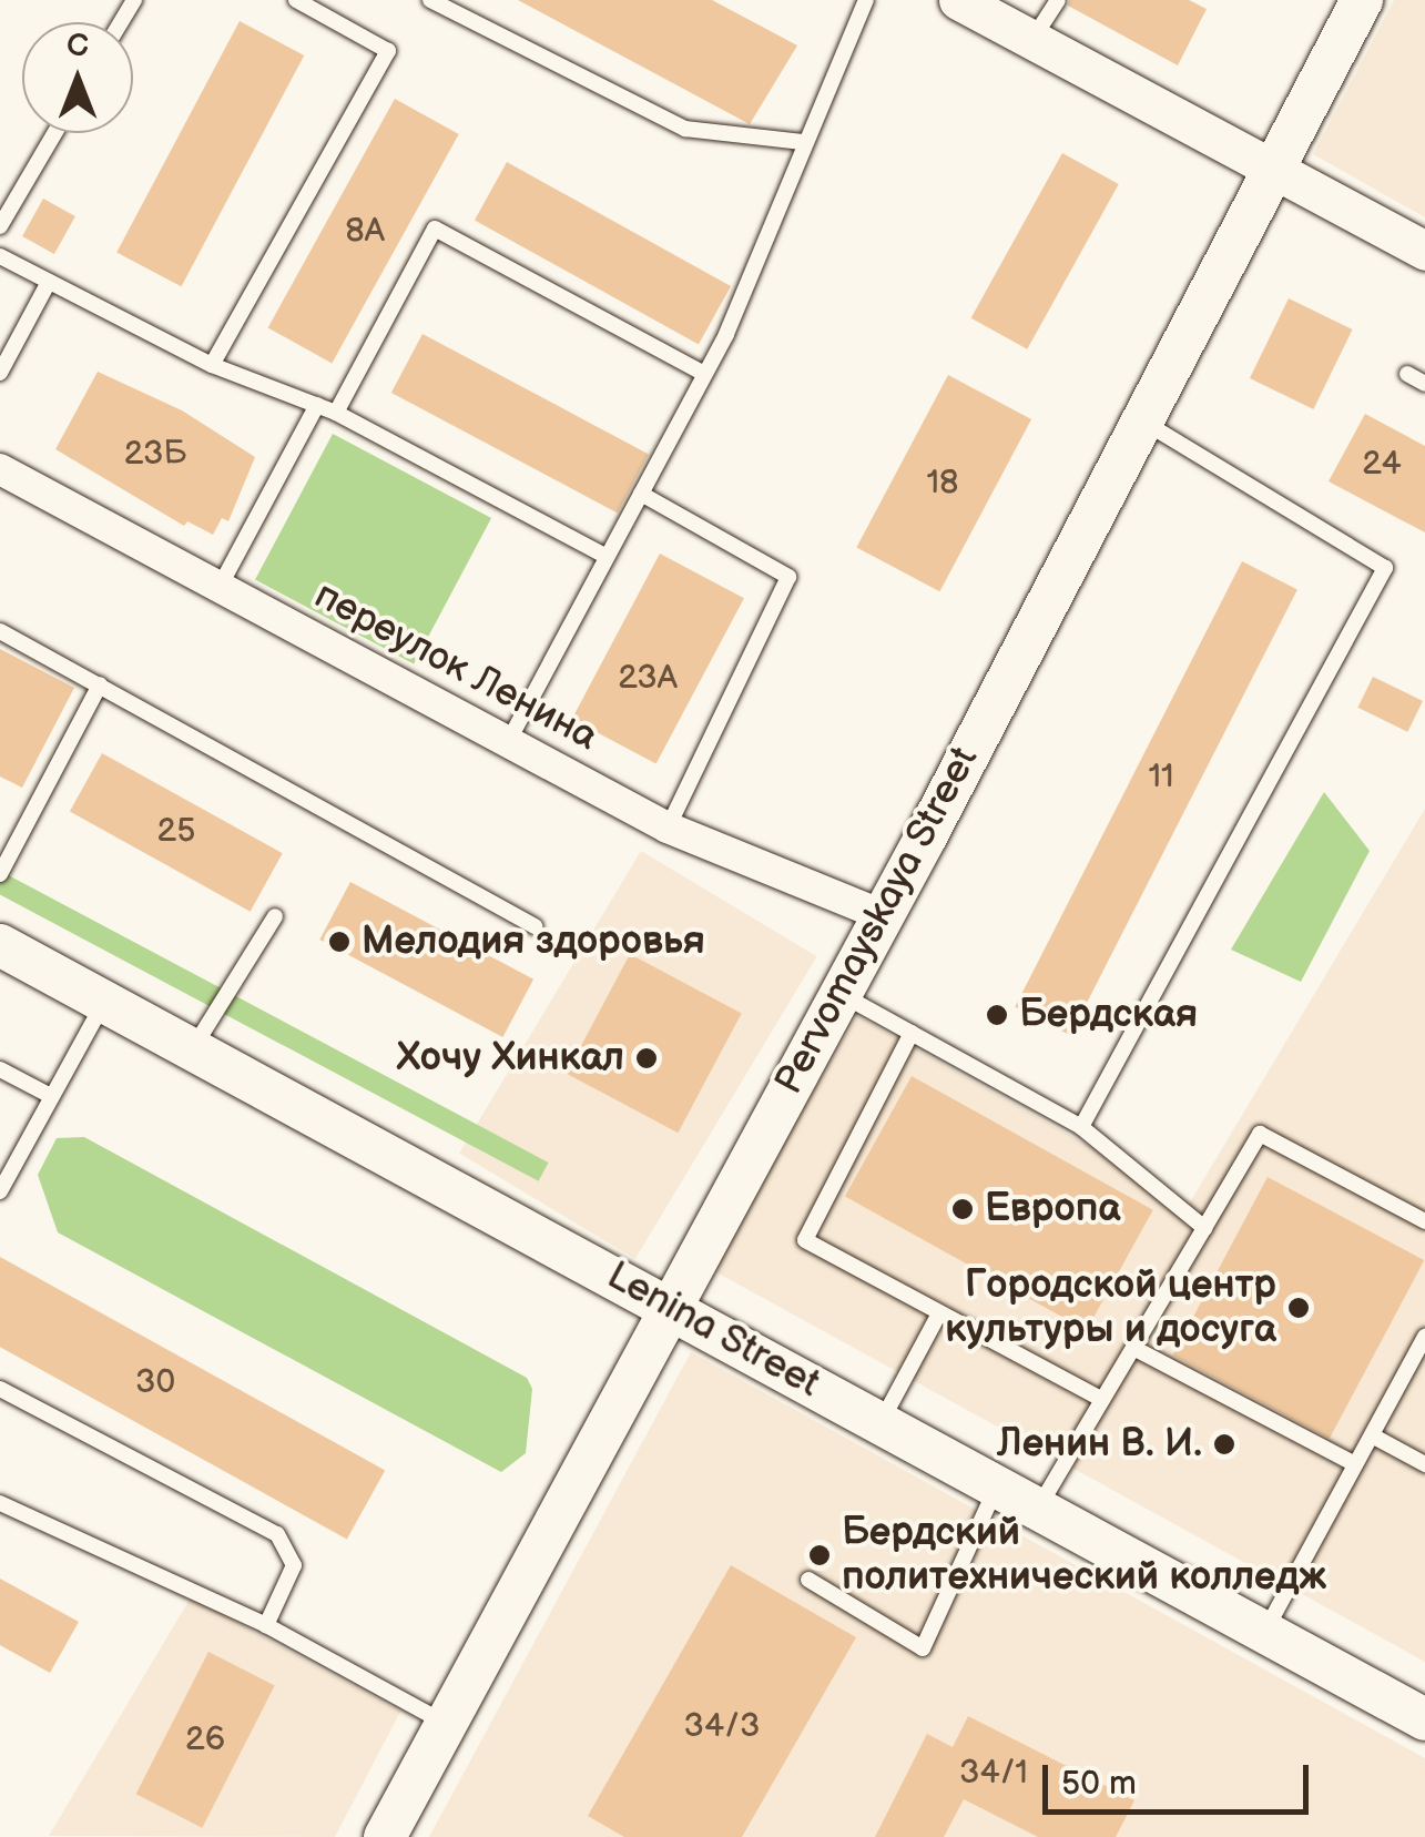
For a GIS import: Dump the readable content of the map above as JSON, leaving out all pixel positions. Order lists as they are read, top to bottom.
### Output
{
  "streets": {
    "main road": ["Pervomayskaya Street", "Lenina Street"],
    "street": ["переулок Ленина"]
  },
  "crossings": [
    ["переулок Ленина", "Pervomayskaya Street"],
    ["Pervomayskaya Street", "Lenina Street"]
  ],
  "places": [
    "Мелодия здоровья",
    "Бердская",
    "Хочу Хинкал",
    "Европа",
    "Городской центр культуры и досуга",
    "Ленин В. И.",
    "Бердский политехнический колледж"
  ],
  "house_numbers": [
    "8А",
    "23Б",
    "24",
    "18",
    "23А",
    "11",
    "25",
    "30",
    "34/3",
    "26",
    "34/1"
  ],
  "scale_bar": "50 m",
  "north": "top"
}
